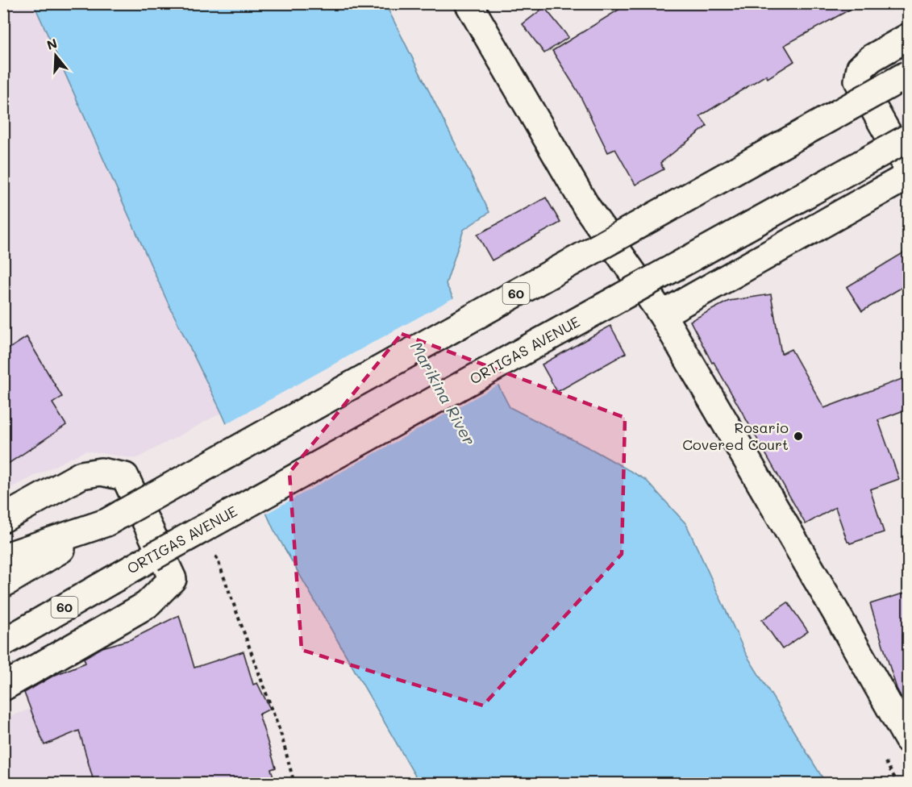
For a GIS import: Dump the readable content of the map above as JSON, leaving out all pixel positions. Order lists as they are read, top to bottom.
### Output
{
  "streets": {
    "main road": ["60", "ORTIGAS AVENUE"]
  },
  "water": ["Marikina River"],
  "places": ["Rosario Covered Court"],
  "north": "top"
}
